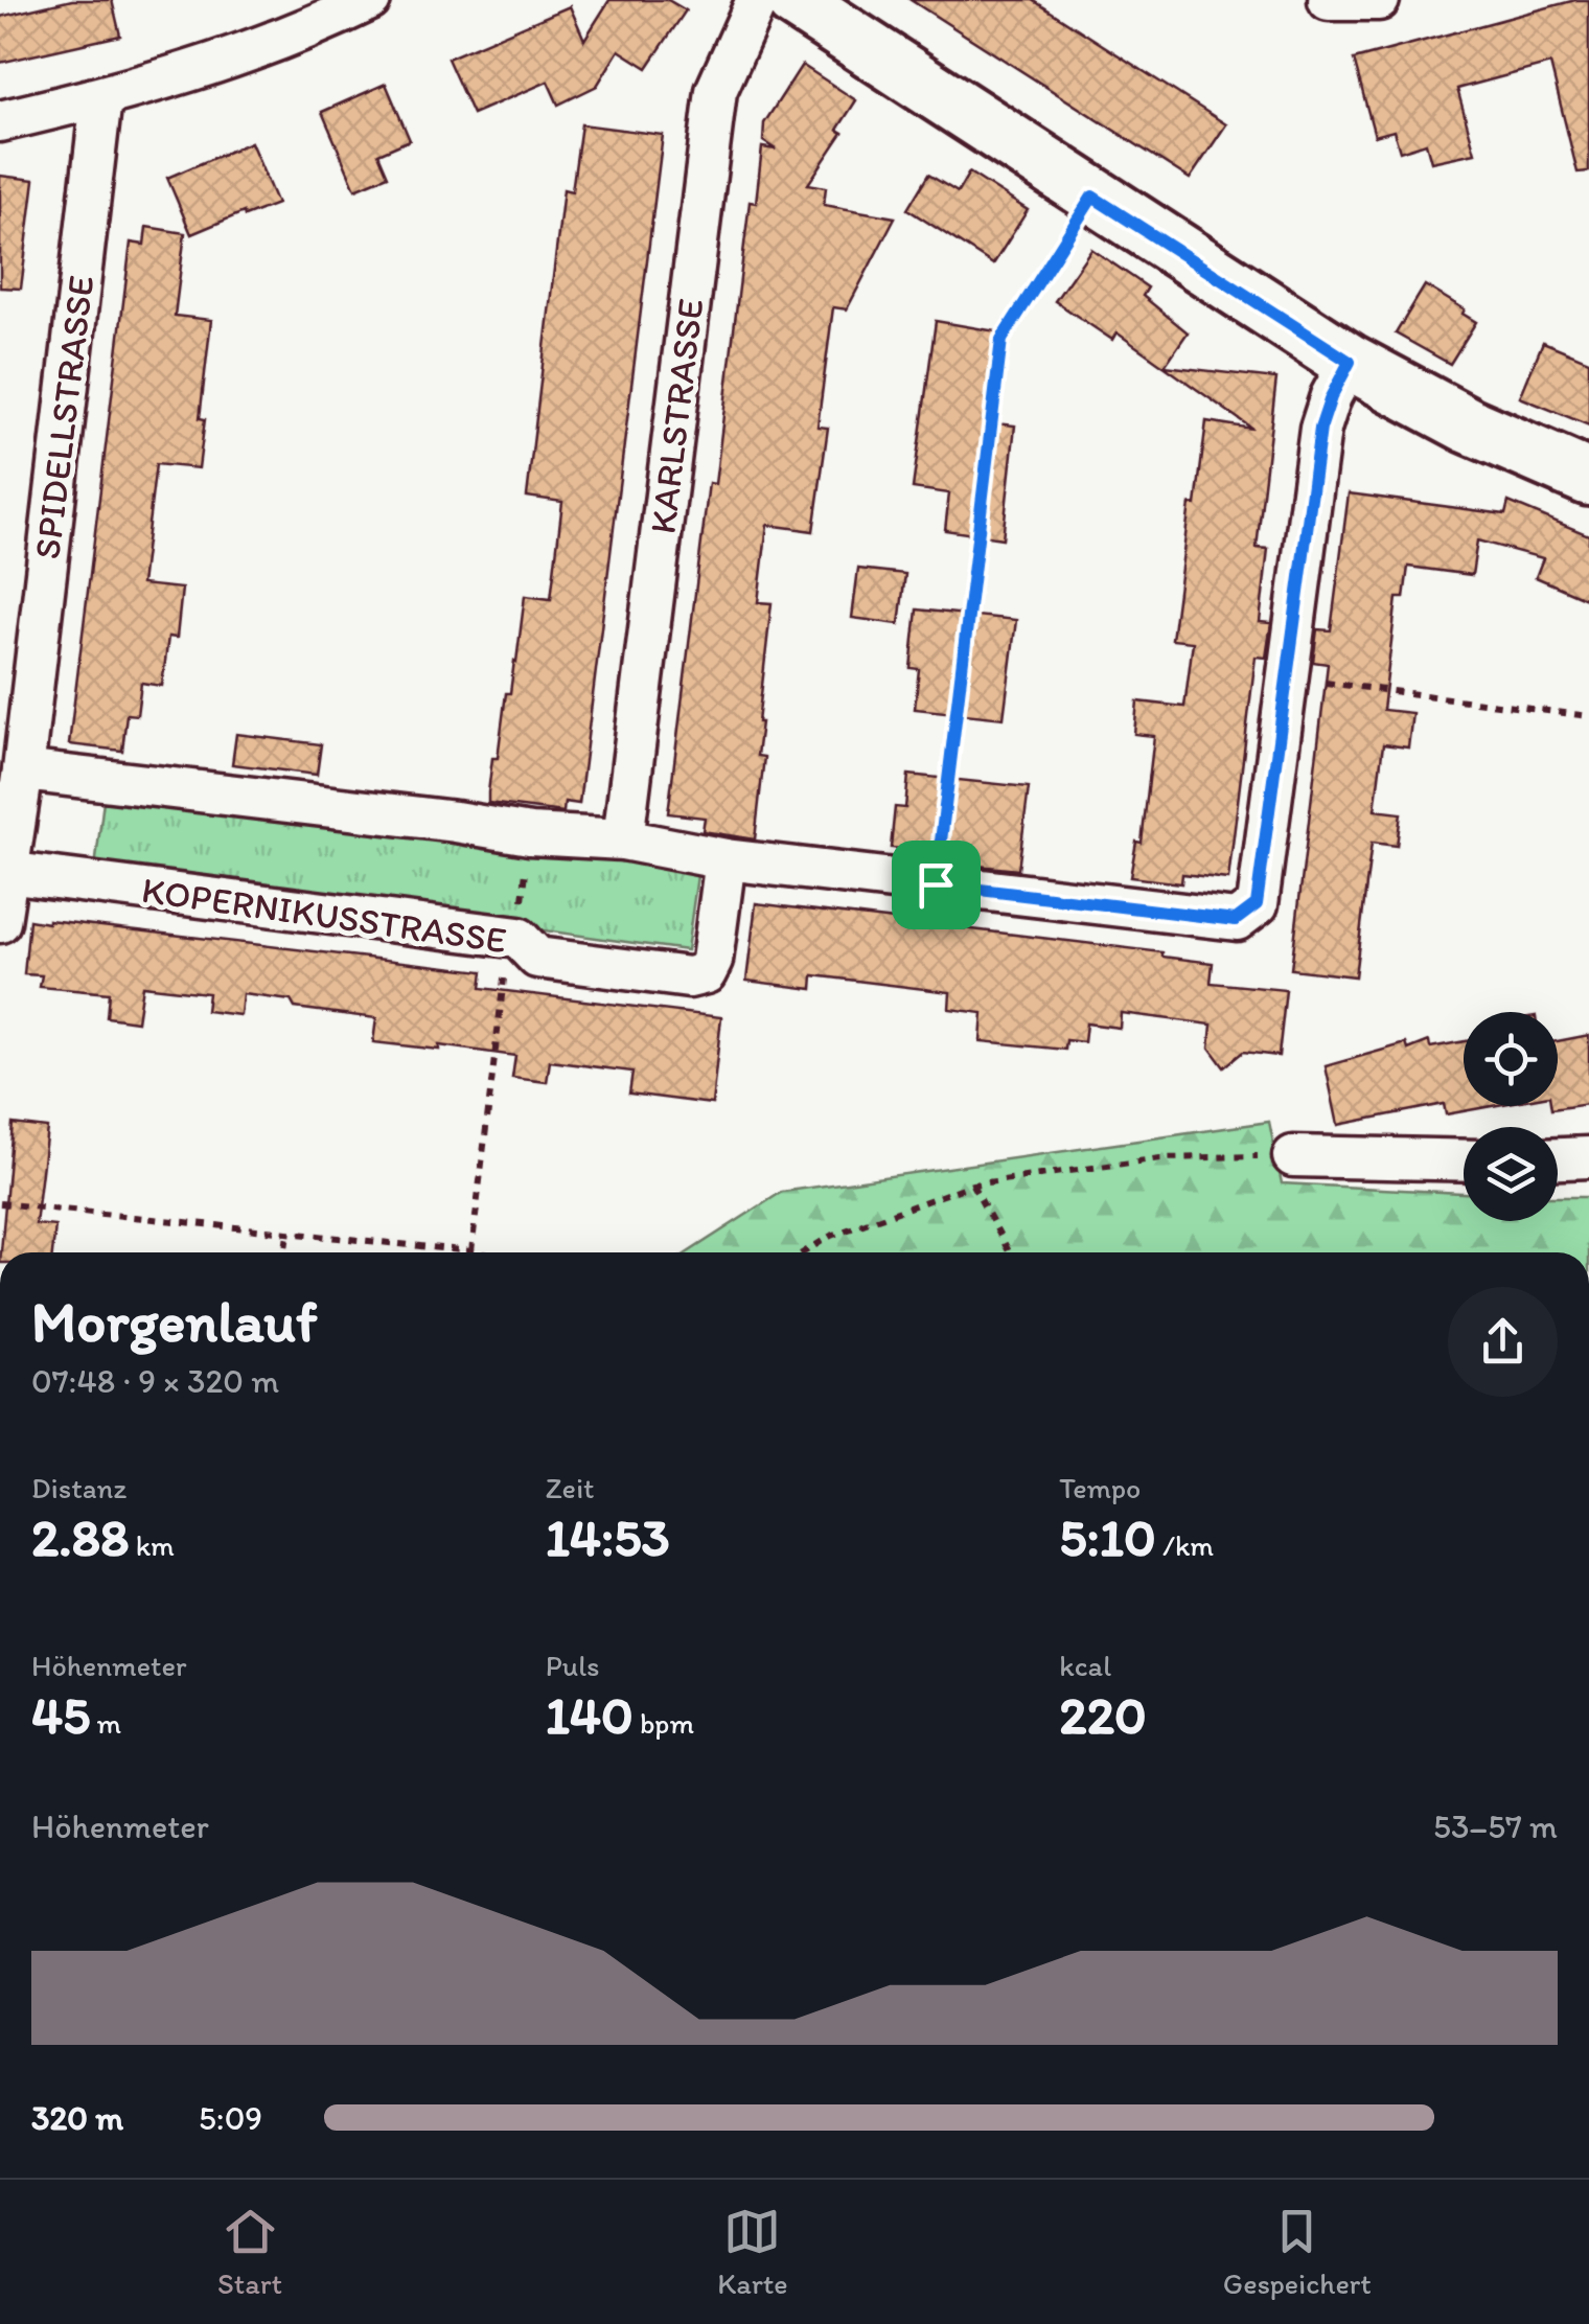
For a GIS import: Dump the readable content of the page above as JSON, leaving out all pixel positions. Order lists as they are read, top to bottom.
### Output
{
  "streets": {
    "street": ["KARLSTRASSE", "SPIDELLSTRASSE", "KOPERNIKUSSTRASSE"]
  },
  "crossings": [
    ["SPIDELLSTRASSE", "KOPERNIKUSSTRASSE"]
  ],
  "page": {
    "heading": ["Morgenlauf", "07:48 · 9 × 320 m"],
    "stats": [
      ["Distanz", "2.88 km"],
      ["Zeit", "14:53"],
      ["Tempo", "5:10 /km"],
      ["Höhenmeter", "45 m"],
      ["Puls", "140 bpm"],
      ["kcal", "220"]
    ],
    "chart": ["Höhenmeter", "53–57 m"],
    "list": [
      {
        "name": "320 m",
        "note": "5:09"
      }
    ],
    "tabs": ["Start", "Karte", "Gespeichert"]
  }
}
